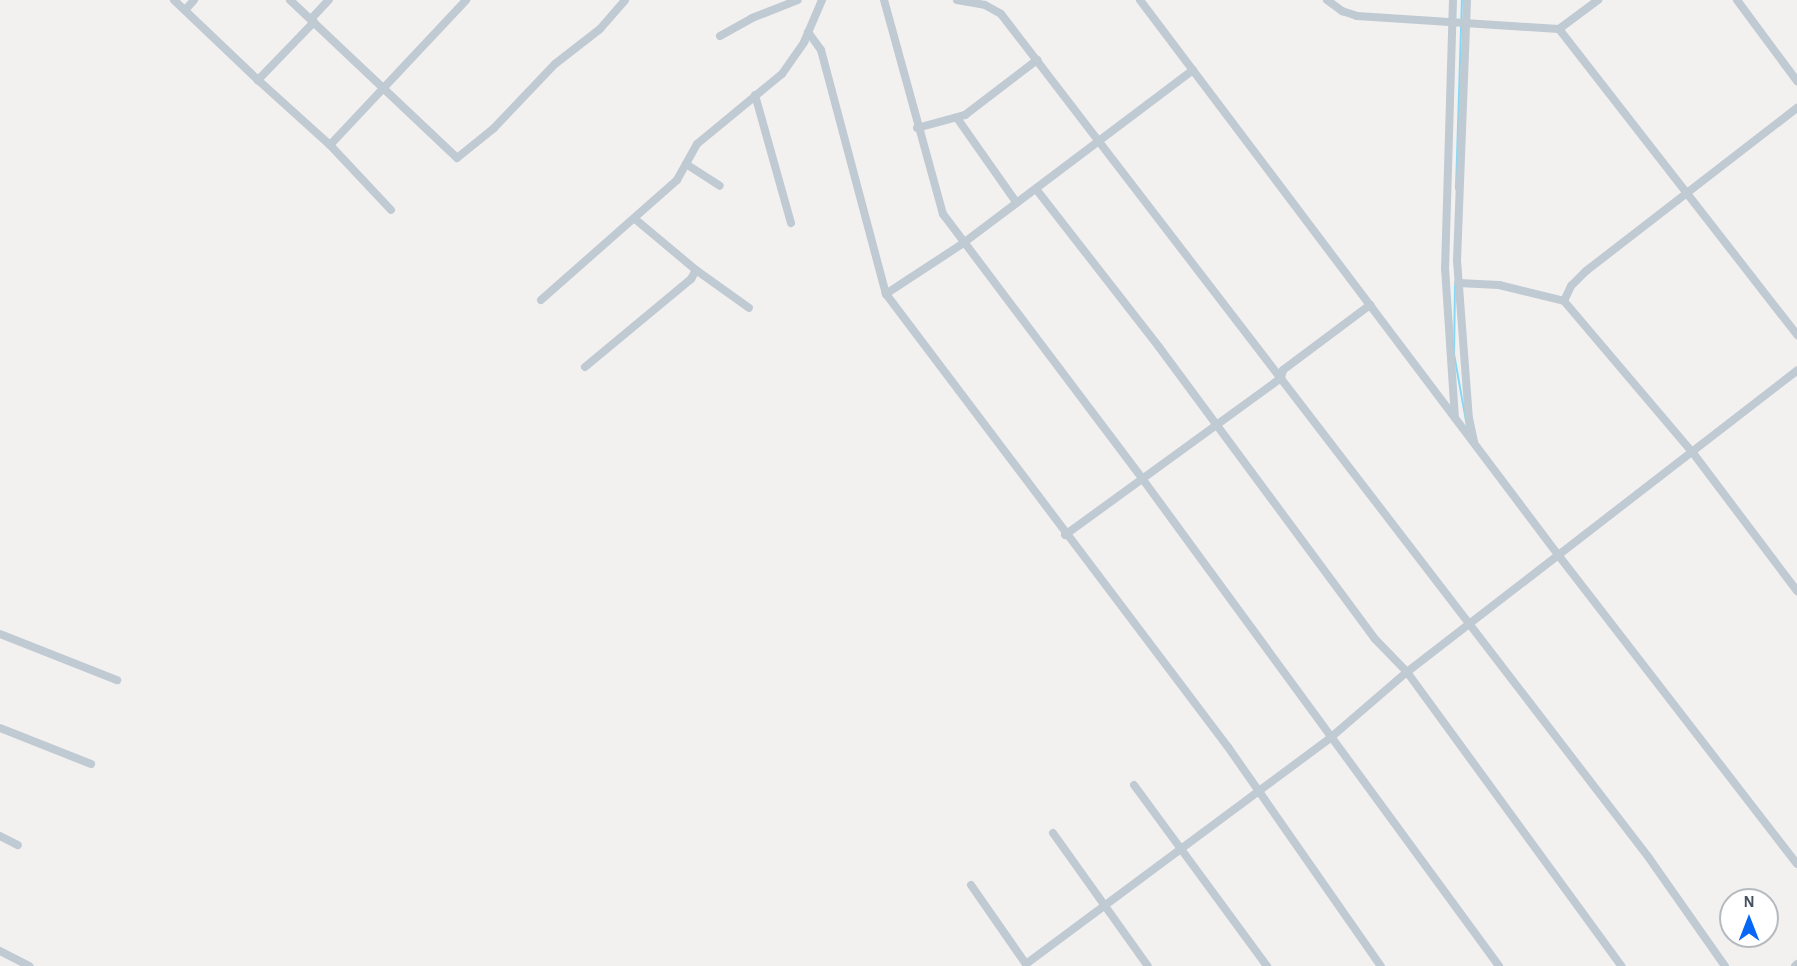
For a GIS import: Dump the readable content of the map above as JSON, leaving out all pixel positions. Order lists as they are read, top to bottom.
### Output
{
  "north": "top"
}
